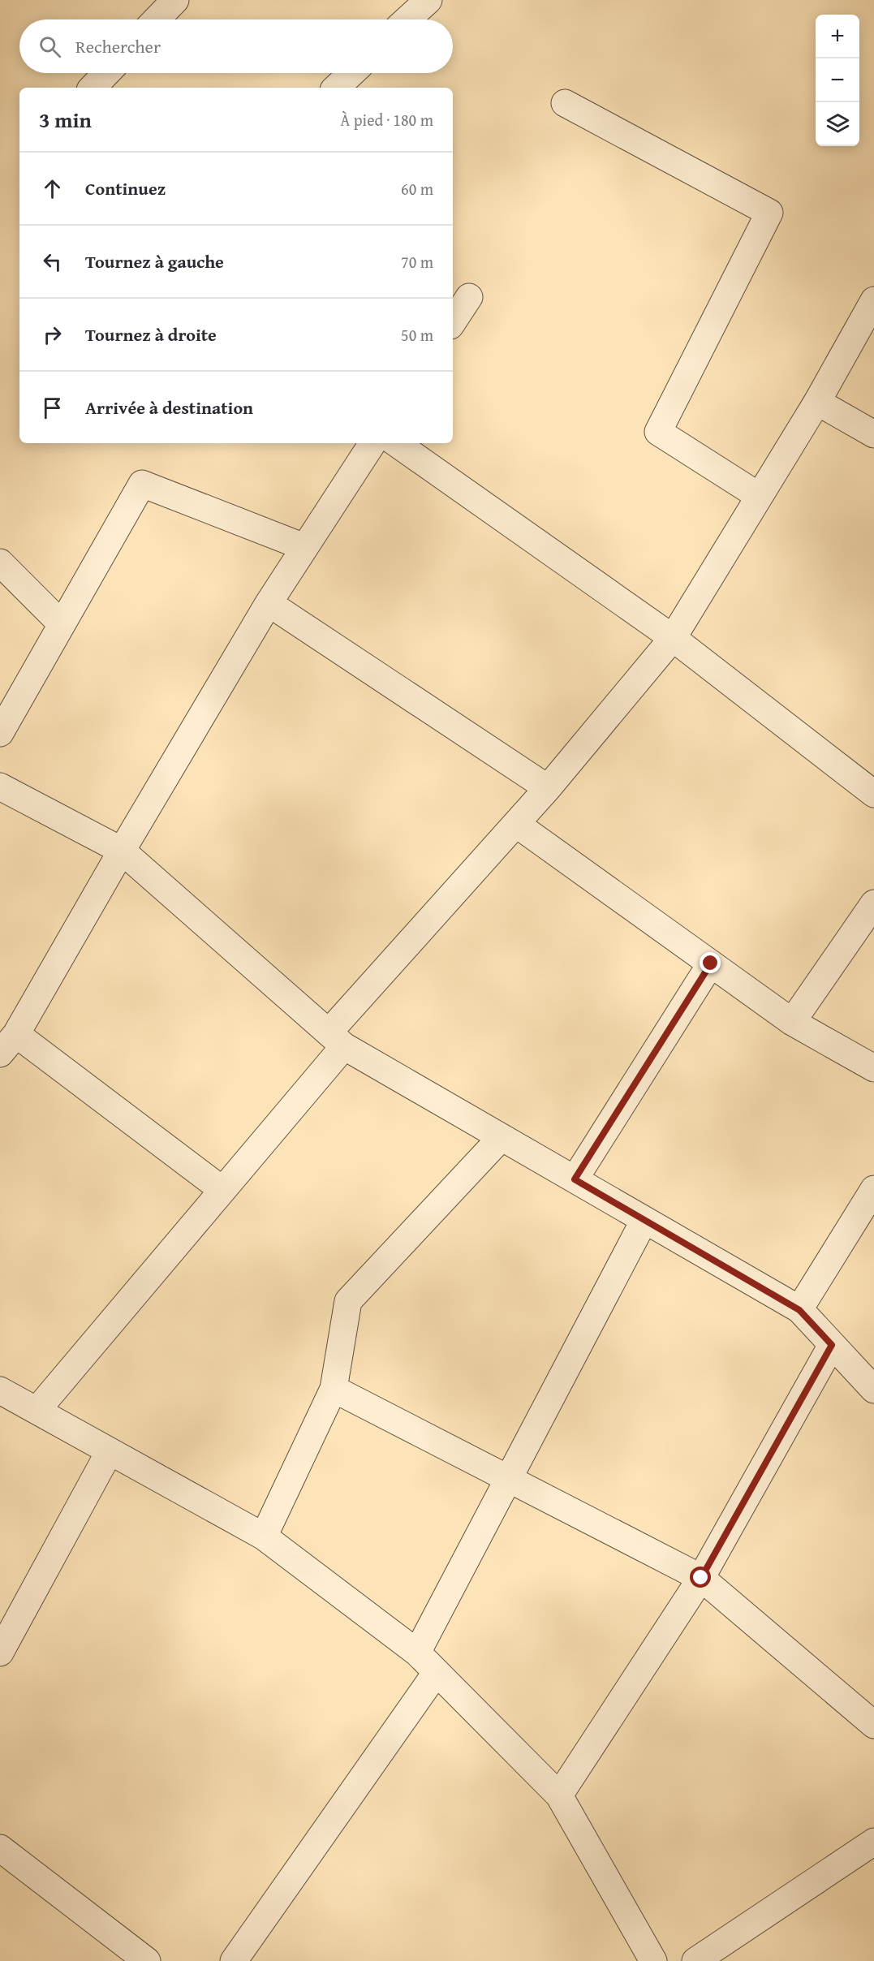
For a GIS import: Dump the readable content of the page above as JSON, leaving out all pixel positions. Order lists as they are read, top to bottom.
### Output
{
  "page": {
    "map_buttons": ["+", "−"],
    "search": "Rechercher",
    "heading": ["3 min", "À pied · 180 m"],
    "list": [
      ["Continuez", "60 m"],
      ["Tournez à gauche", "70 m"],
      ["Tournez à droite", "50 m"],
      "Arrivée à destination"
    ]
  }
}
